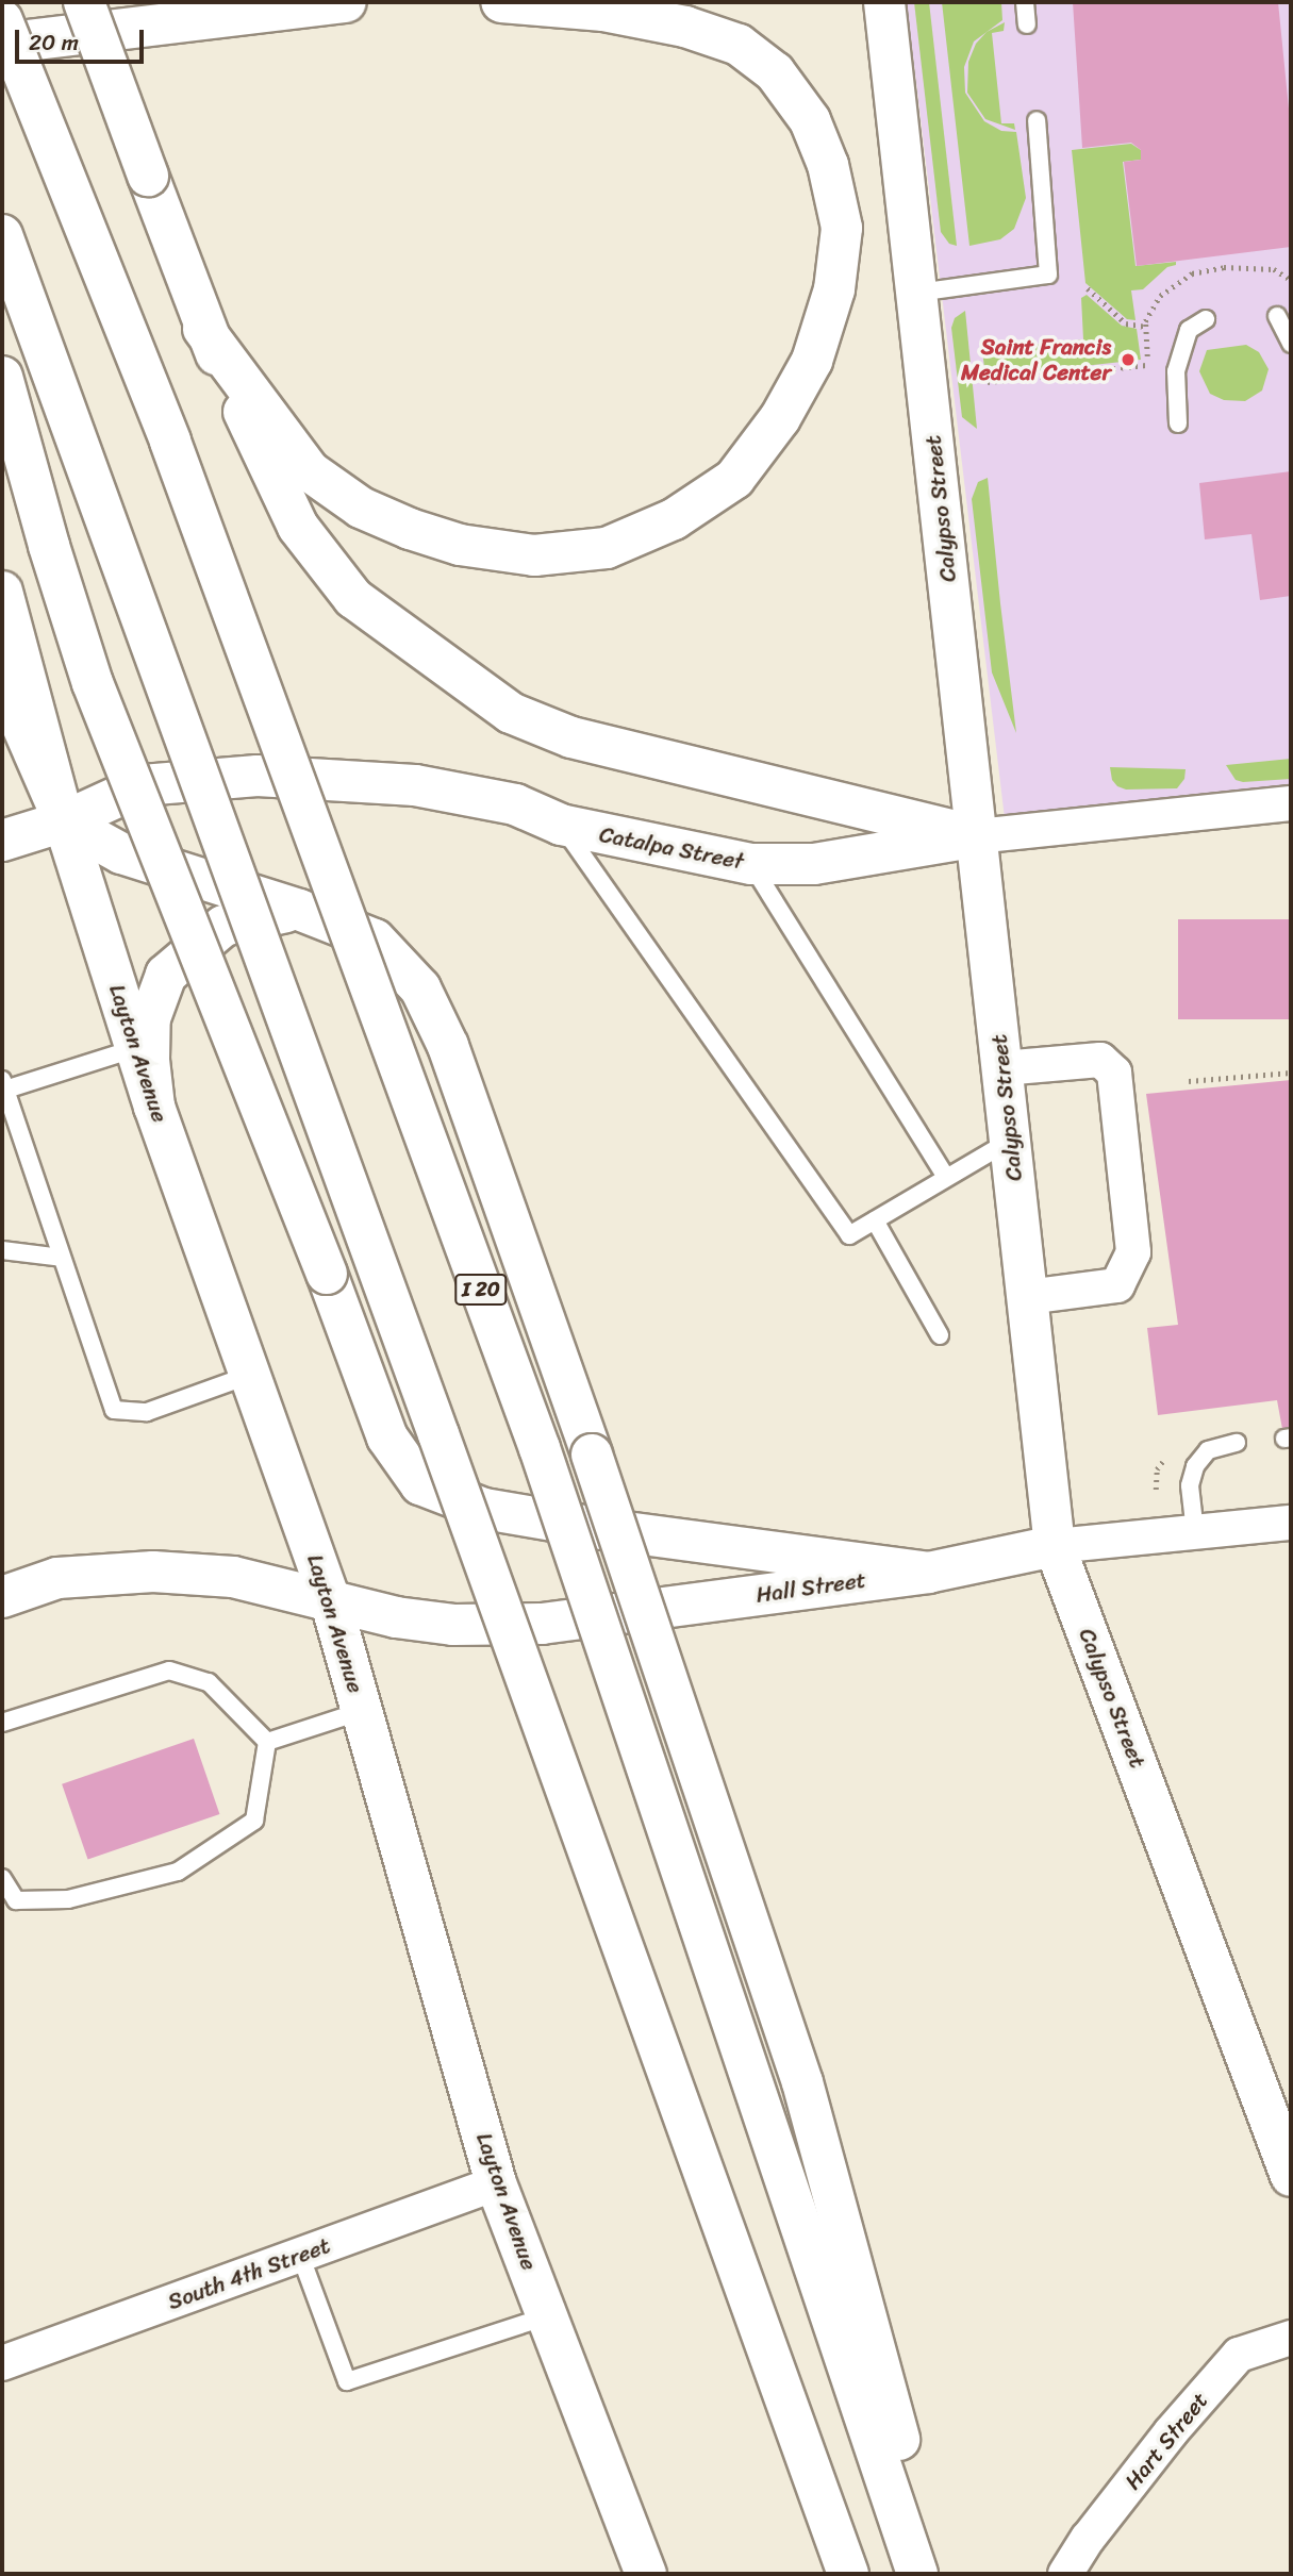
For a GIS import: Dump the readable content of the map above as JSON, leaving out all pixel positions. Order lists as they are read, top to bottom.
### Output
{
  "streets": {
    "main road": [
      "Calypso Street",
      "Catalpa Street",
      "Layton Avenue",
      "I 20",
      "Hall Street"
    ],
    "street": ["South 4th Street", "Hart Street"]
  },
  "crossings": [
    ["Calypso Street", "Catalpa Street"],
    ["Calypso Street", "Hall Street"],
    ["Catalpa Street", "Layton Avenue"],
    ["Layton Avenue", "Hall Street"],
    ["Layton Avenue", "South 4th Street"]
  ],
  "places": ["Saint Francis Medical Center"],
  "scale_bar": "20 m"
}
